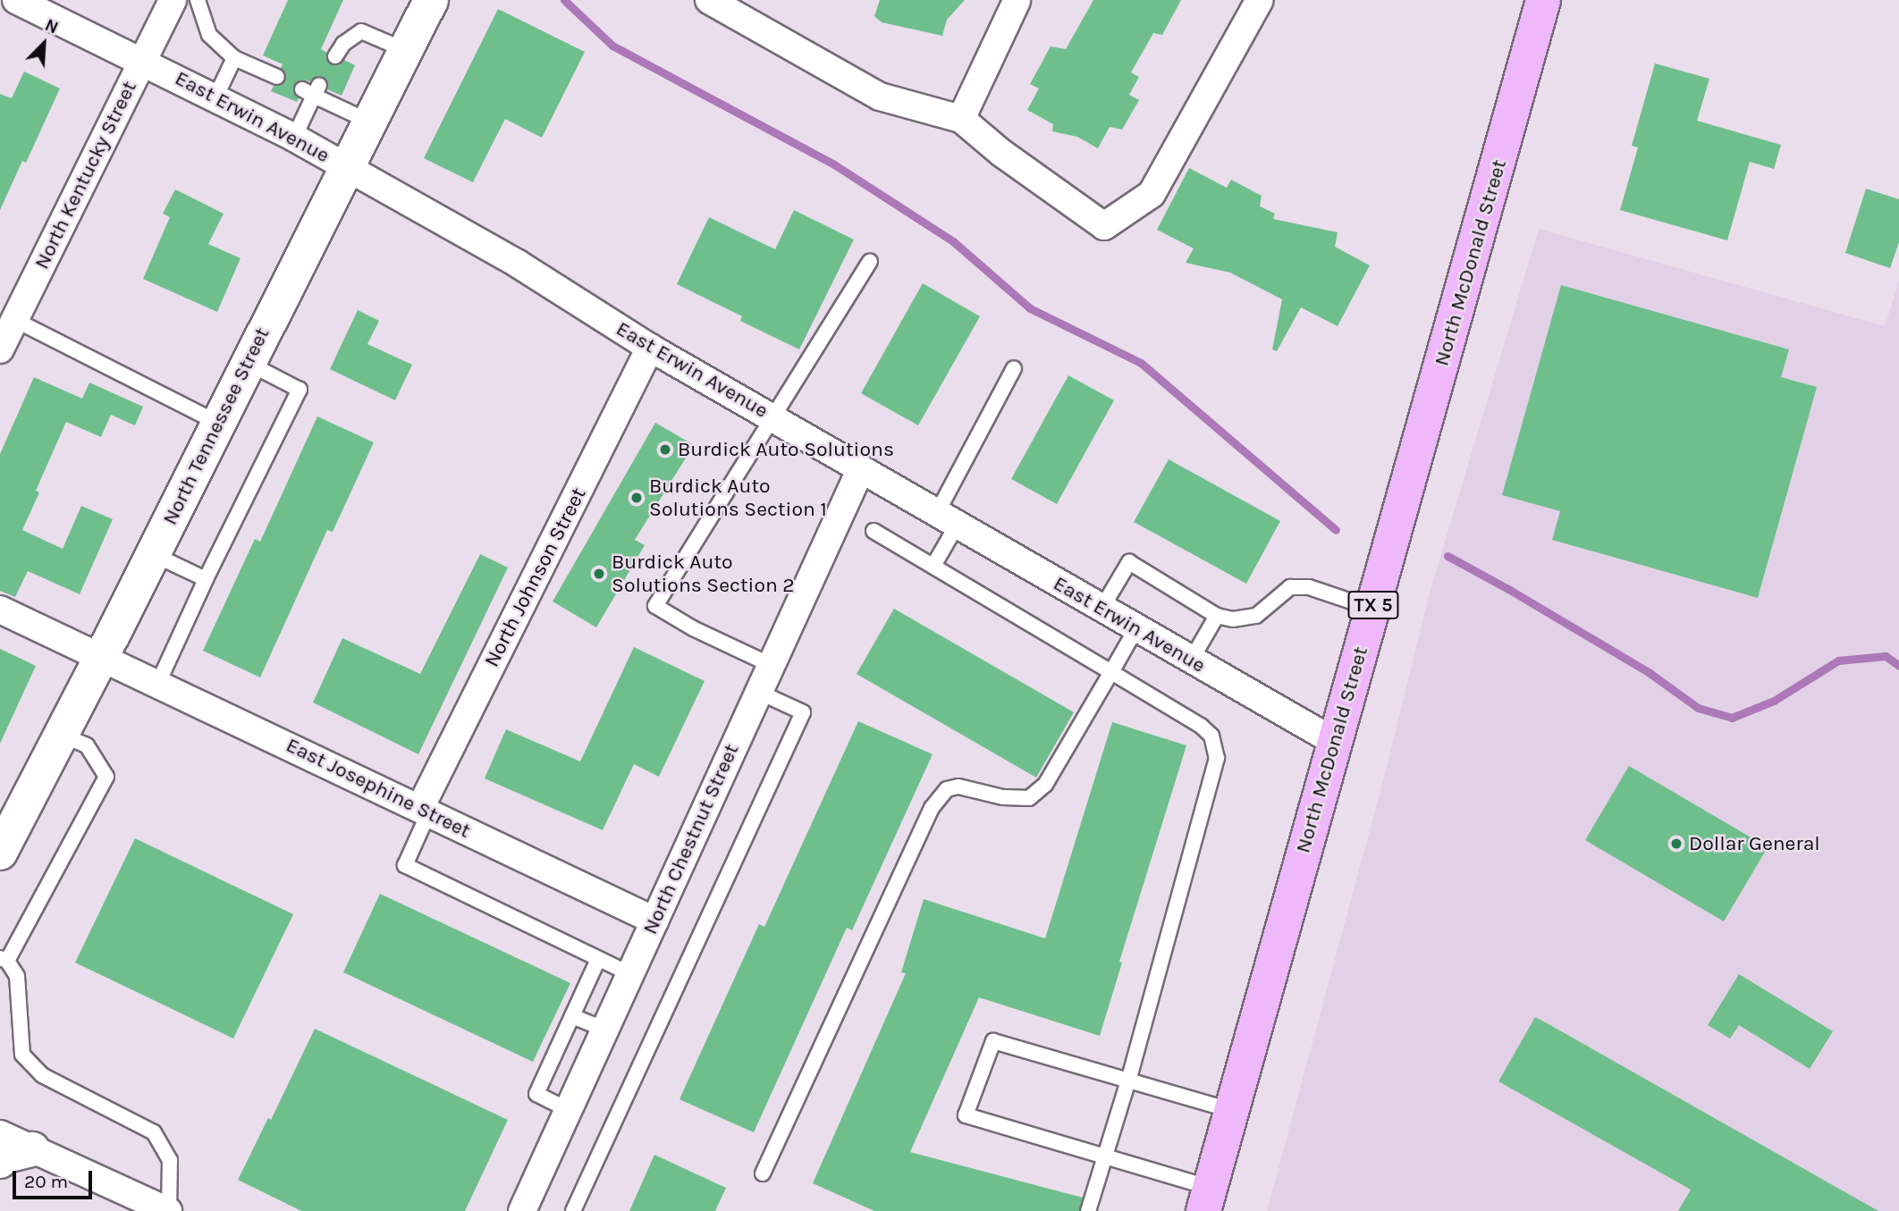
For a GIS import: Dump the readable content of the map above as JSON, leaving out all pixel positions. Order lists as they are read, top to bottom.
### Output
{
  "streets": {
    "main road": ["North McDonald Street", "TX 5"],
    "street": [
      "East Erwin Avenue",
      "North Kentucky Street",
      "North Tennessee Street",
      "North Johnson Street",
      "East Josephine Street",
      "North Chestnut Street"
    ]
  },
  "crossings": [
    ["East Erwin Avenue", "North Kentucky Street"],
    ["East Erwin Avenue", "North McDonald Street"],
    ["East Erwin Avenue", "North Tennessee Street"],
    ["East Erwin Avenue", "North Johnson Street"],
    ["East Erwin Avenue", "North Chestnut Street"],
    ["North Tennessee Street", "East Josephine Street"],
    ["North Johnson Street", "East Josephine Street"],
    ["East Josephine Street", "North Chestnut Street"]
  ],
  "places": [
    "Burdick Auto Solutions",
    "Burdick Auto Solutions Section 1",
    "Burdick Auto Solutions Section 2",
    "Dollar General"
  ],
  "scale_bar": "20 m",
  "north": "top right"
}
